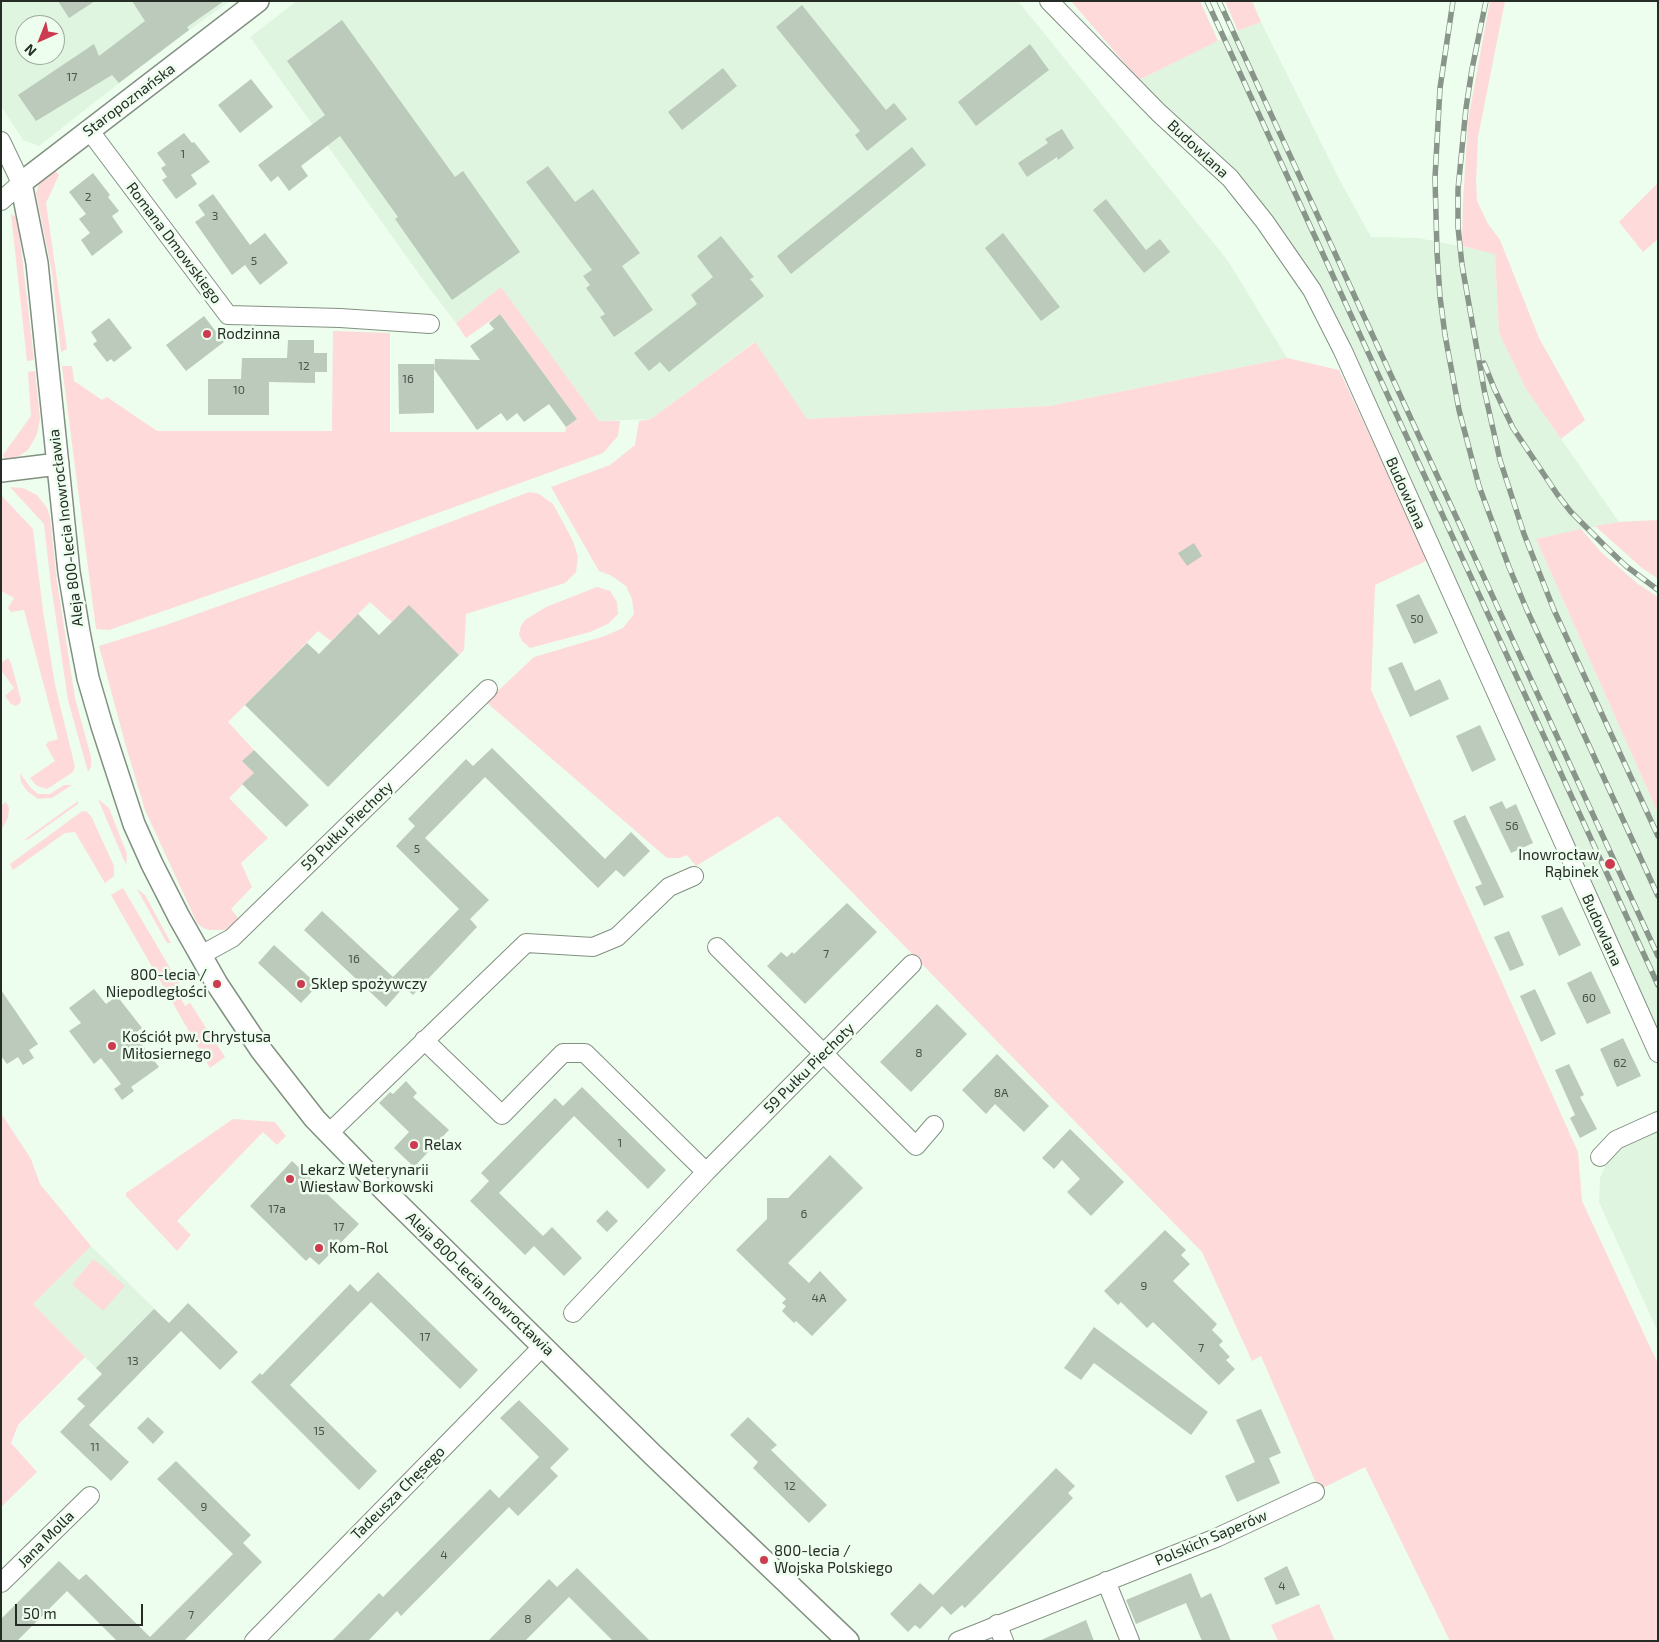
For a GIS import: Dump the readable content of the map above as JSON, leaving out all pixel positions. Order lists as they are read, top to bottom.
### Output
{
  "streets": {
    "street": [
      "Staropoznańska",
      "Budowlana",
      "Romana Dmowskiego",
      "Aleja 800-lecia Inowrocławia",
      "59 Pułku Piechoty",
      "Tadeusza Chęsego",
      "Polskich Saperów",
      "Jana Molla"
    ]
  },
  "crossings": [
    ["Staropoznańska", "Romana Dmowskiego"],
    ["Staropoznańska", "Aleja 800-lecia Inowrocławia"],
    ["Aleja 800-lecia Inowrocławia", "59 Pułku Piechoty"],
    ["Aleja 800-lecia Inowrocławia", "Tadeusza Chęsego"]
  ],
  "places": [
    "Rodzinna",
    "Inowrocław Rąbinek",
    "800-lecia / Niepodległości",
    "Sklep spożywczy",
    "Kościół pw. Chrystusa Miłosiernego",
    "Relax",
    "Lekarz Weterynarii Wiesław Borkowski",
    "Kom-Rol",
    "800-lecia / Wojska Polskiego"
  ],
  "house_numbers": [
    "17",
    "1",
    "2",
    "3",
    "5",
    "12",
    "16",
    "10",
    "50",
    "56",
    "5",
    "7",
    "16",
    "60",
    "8",
    "62",
    "8A",
    "1",
    "17a",
    "6",
    "17",
    "9",
    "4A",
    "17",
    "7",
    "13",
    "15",
    "11",
    "12",
    "9",
    "4",
    "4",
    "7",
    "8"
  ],
  "scale_bar": "50 m",
  "north": "bottom left"
}
